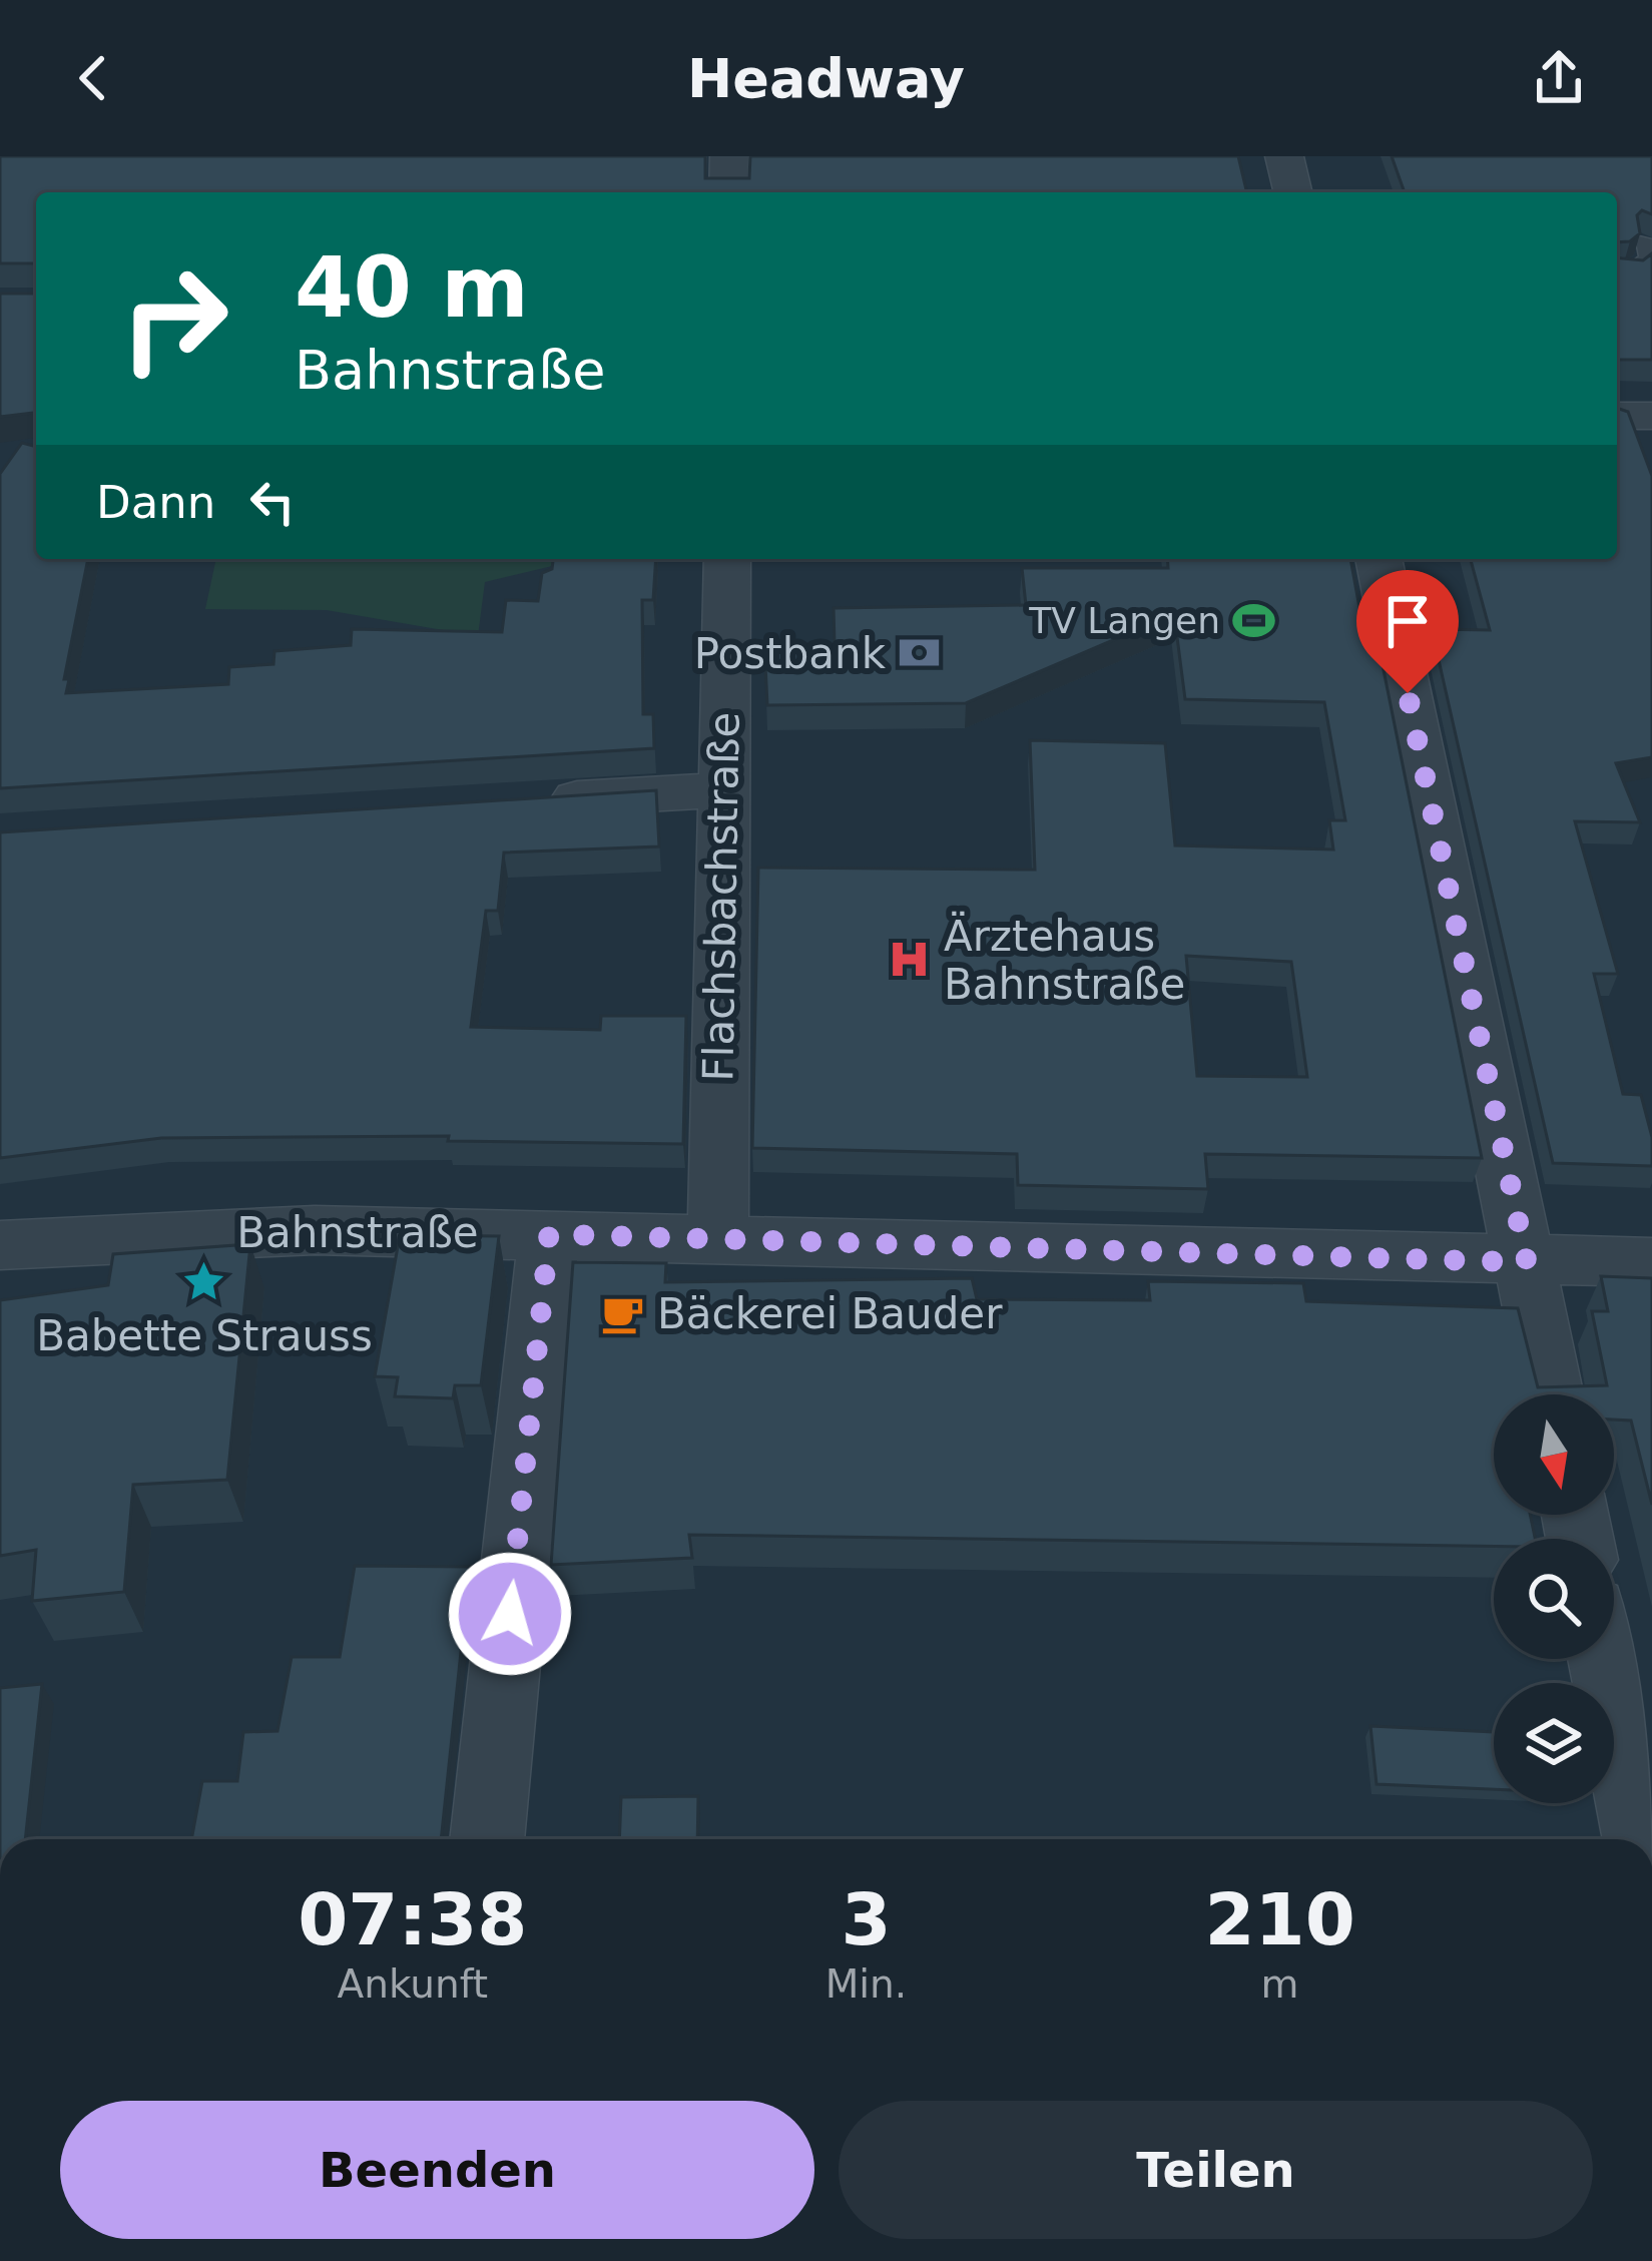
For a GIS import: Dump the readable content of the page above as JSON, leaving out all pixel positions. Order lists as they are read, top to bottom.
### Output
{
  "streets": {
    "street": ["Flachsbachstraße", "Bahnstraße"]
  },
  "crossings": [
    ["Flachsbachstraße", "Bahnstraße"]
  ],
  "places": {
    "sports": ["TV Langen"],
    "bank": ["Postbank"],
    "hospital": ["Ärztehaus Bahnstraße"],
    "place": ["Babette Strauss"],
    "cafe": ["Bäckerei Bauder"]
  },
  "north": "bottom",
  "page": {
    "header": "Headway",
    "turn": ["40 m", "Bahnstraße"],
    "then": "Dann",
    "eta": [
      "07:38",
      "Ankunft",
      "3",
      "Min.",
      "210",
      "m"
    ],
    "buttons": ["Beenden", "Teilen"]
  }
}
